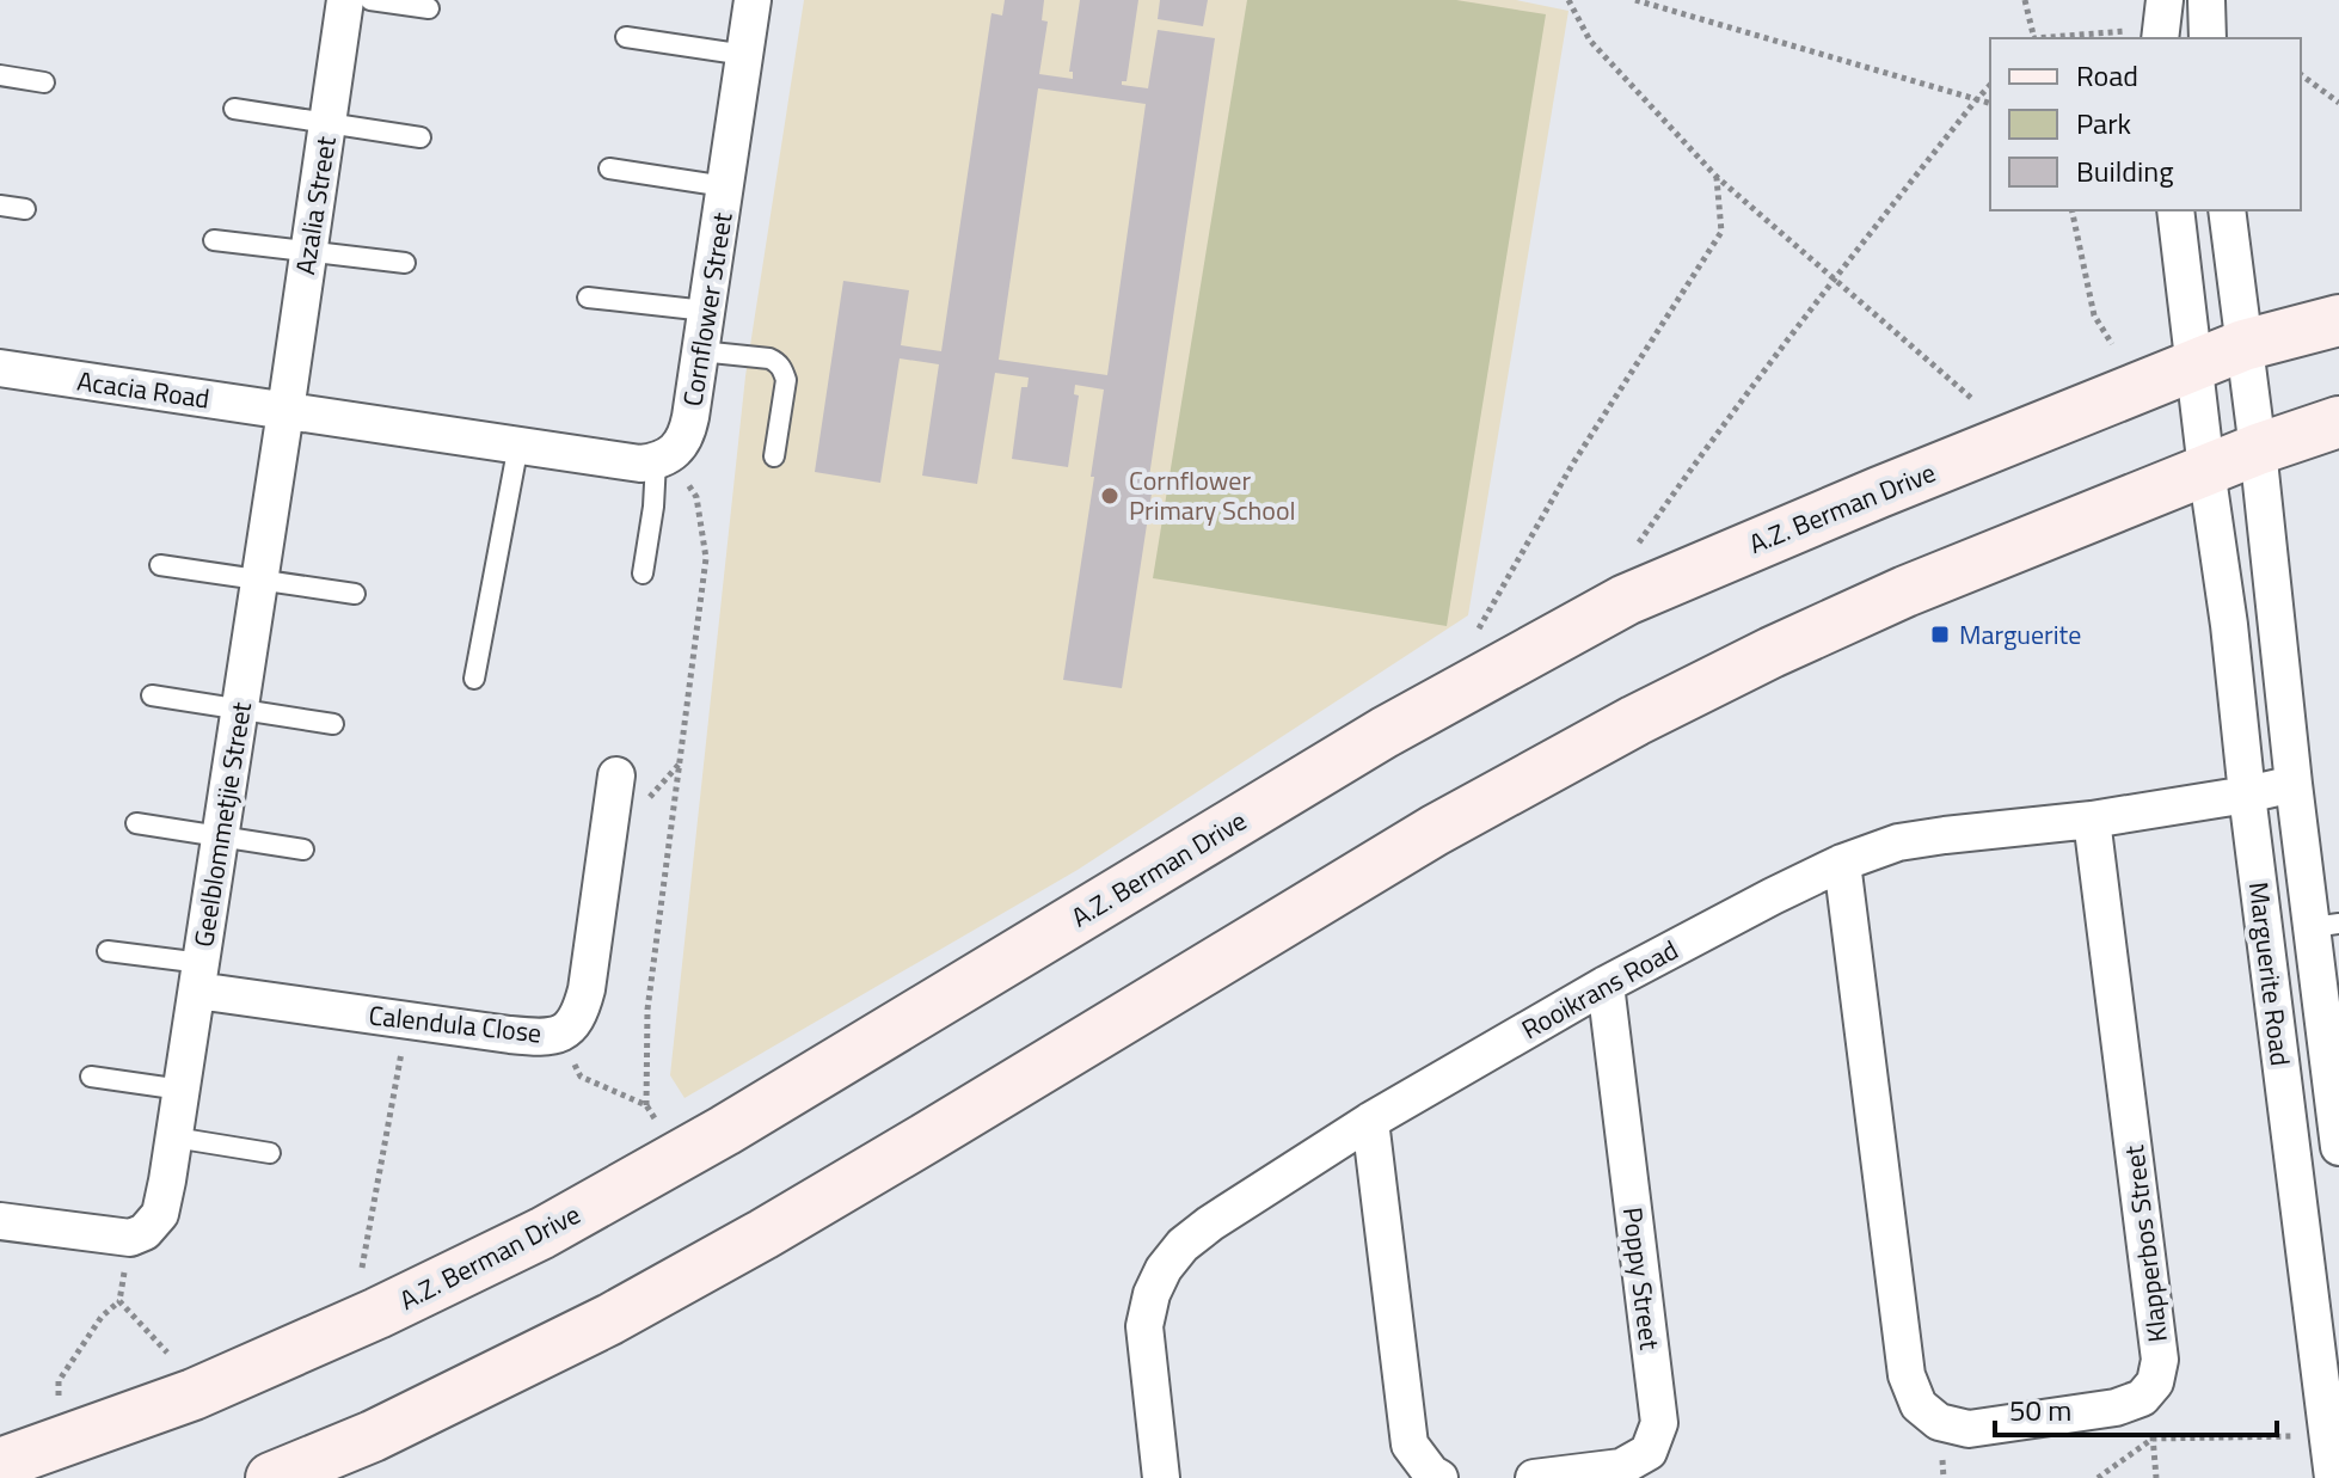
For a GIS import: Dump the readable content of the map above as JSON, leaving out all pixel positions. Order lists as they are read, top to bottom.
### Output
{
  "streets": {
    "main road": ["A.Z. Berman Drive"],
    "street": [
      "Azalia Street",
      "Cornflower Street",
      "Acacia Road",
      "Geelblommetjie Street",
      "Marguerite Road",
      "Rooikrans Road",
      "Calendula Close",
      "Klapperbos Street",
      "Poppy Street"
    ]
  },
  "crossings": [
    ["Azalia Street", "Acacia Road"],
    ["Azalia Street", "Geelblommetjie Street"],
    ["Acacia Road", "Geelblommetjie Street"],
    ["A.Z. Berman Drive", "Marguerite Road"],
    ["Geelblommetjie Street", "Calendula Close"],
    ["Marguerite Road", "Rooikrans Road"],
    ["Rooikrans Road", "Klapperbos Street"],
    ["Rooikrans Road", "Poppy Street"]
  ],
  "places": {
    "other": ["Cornflower Primary School"],
    "transit": ["Marguerite"]
  },
  "legend": ["Road", "Park", "Building"],
  "scale_bar": "50 m"
}
